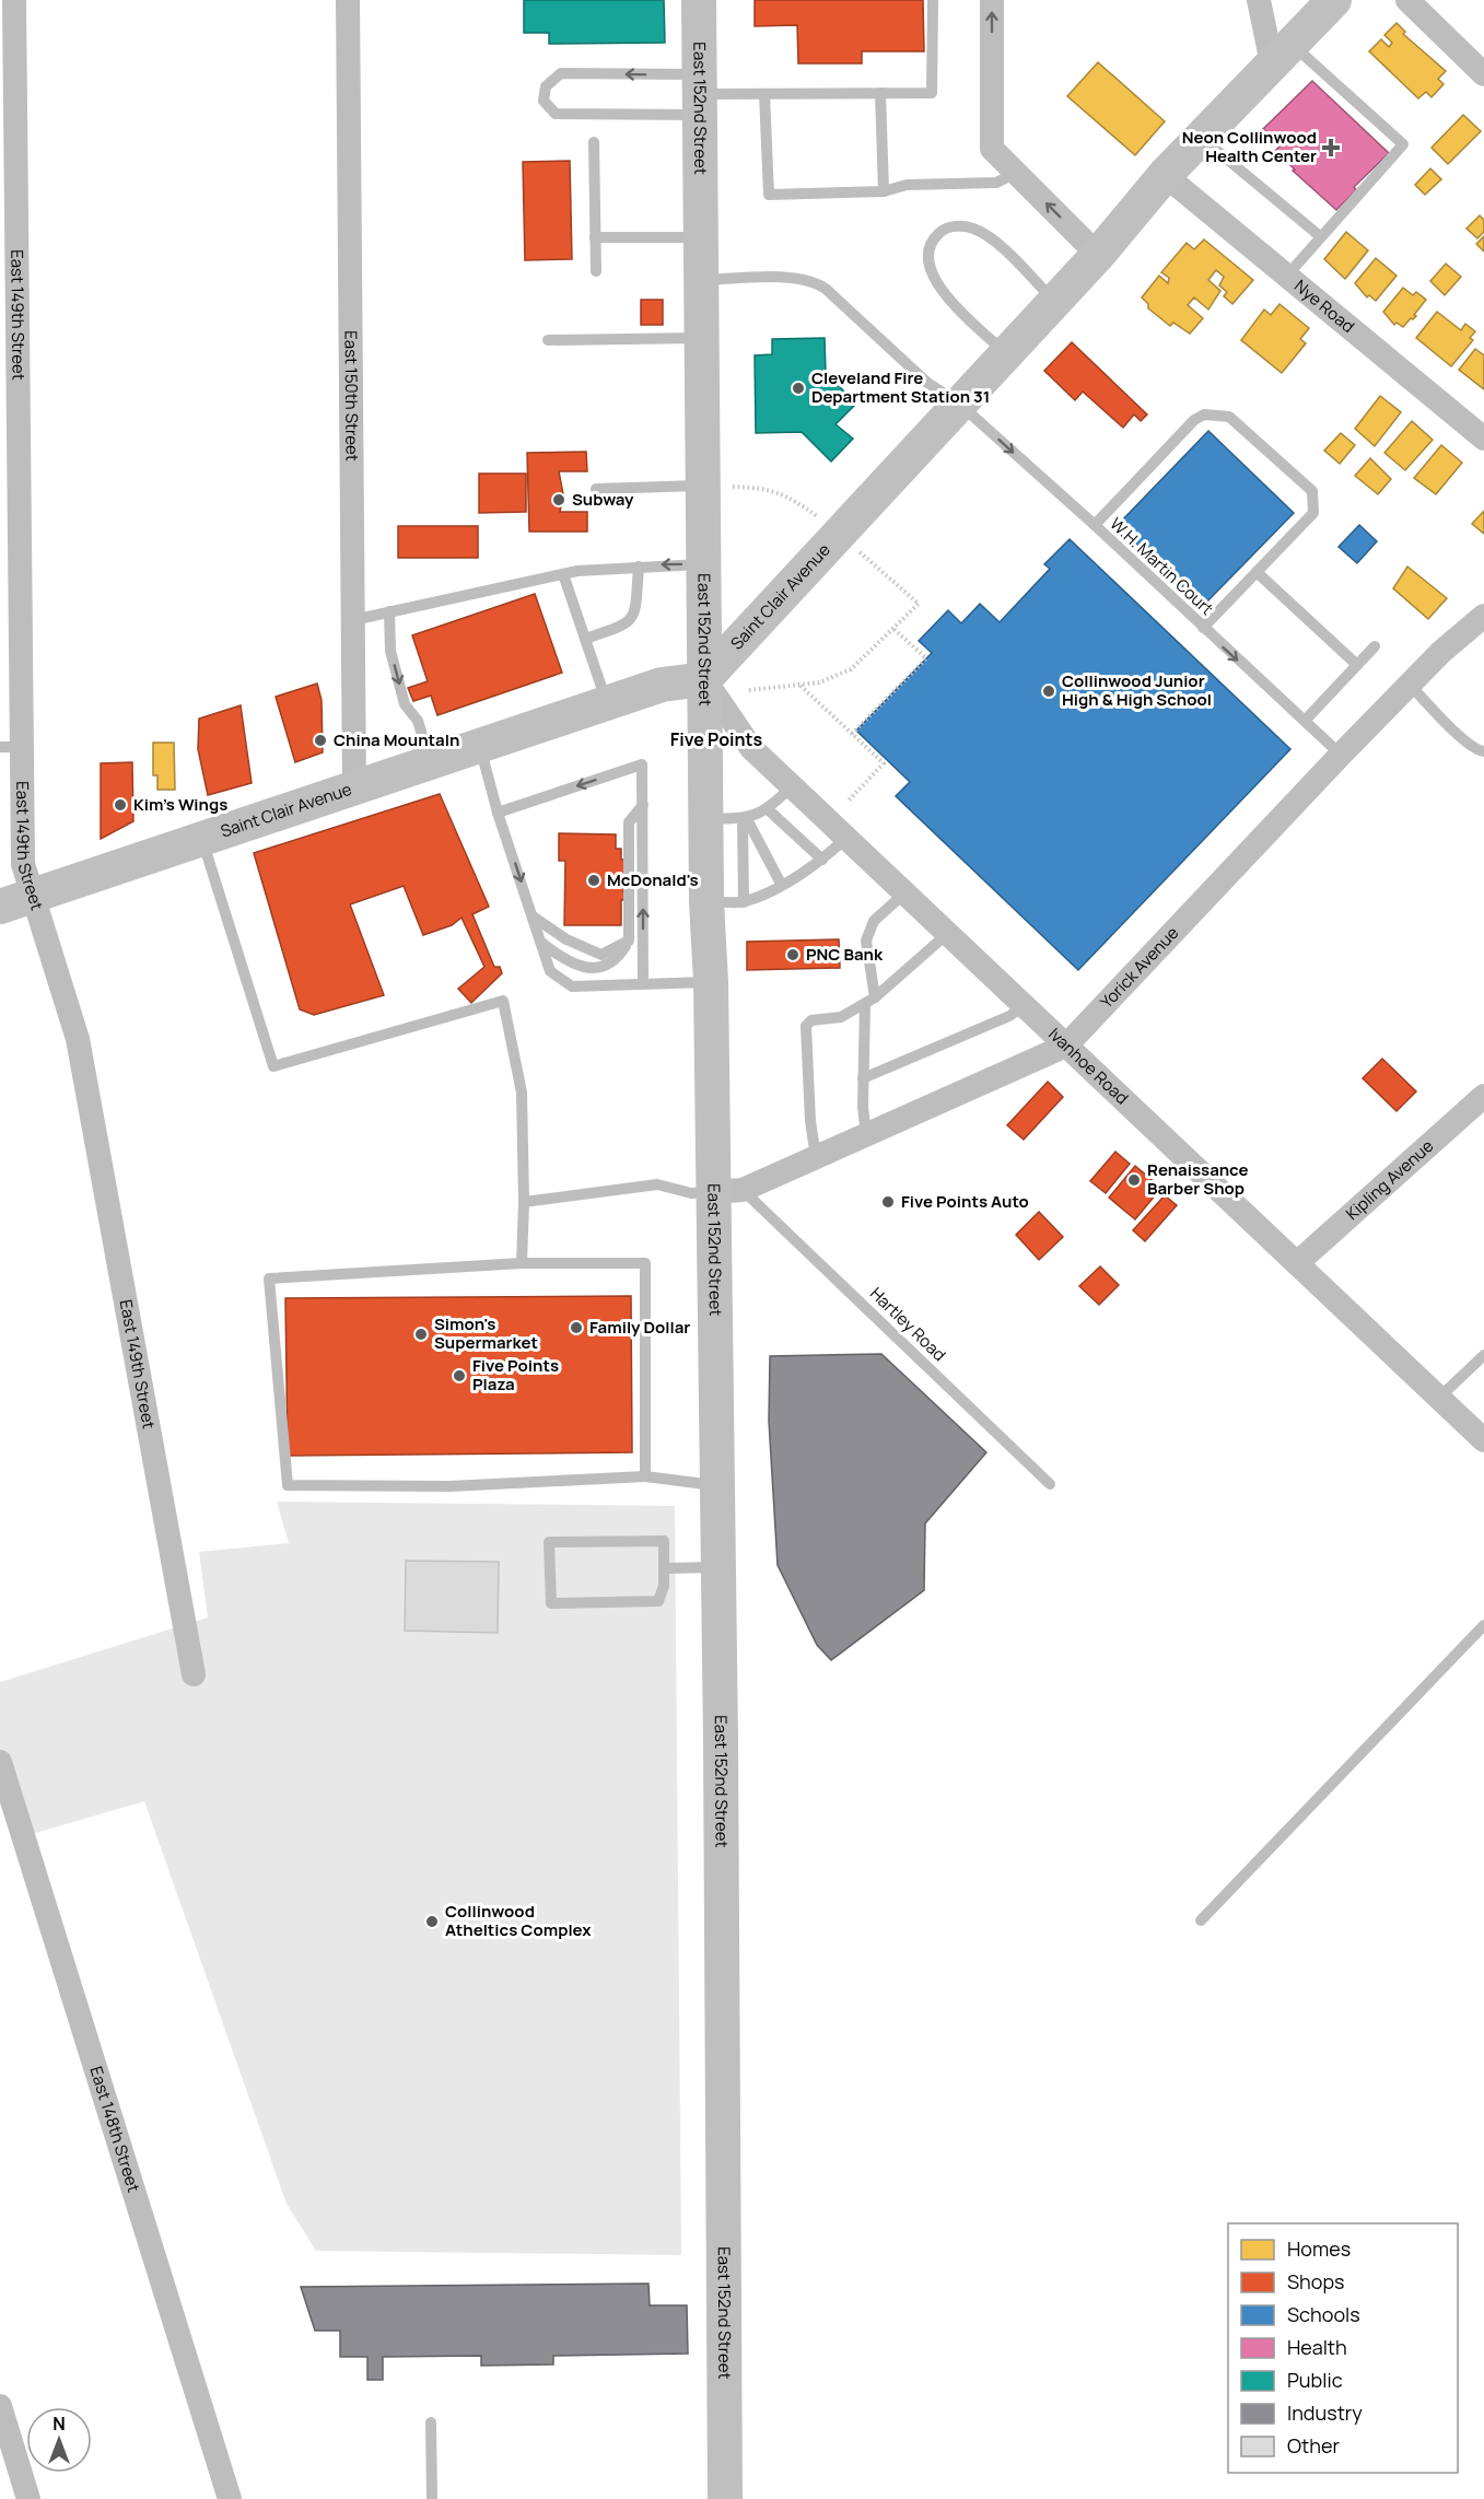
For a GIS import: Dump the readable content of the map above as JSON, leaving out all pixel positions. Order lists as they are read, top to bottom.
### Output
{
  "streets": {
    "street": [
      "East 152nd Street",
      "Nye Road",
      "East 149th Street",
      "East 150th Street",
      "Saint Clair Avenue",
      "Yorick Avenue",
      "Ivanhoe Road",
      "Kipling Avenue",
      "East 148th Street"
    ],
    "lane": ["W.H. Martin Court", "Hartley Road"]
  },
  "crossings": [
    ["East 152nd Street", "W.H. Martin Court"],
    ["East 152nd Street", "Saint Clair Avenue"],
    ["East 152nd Street", "Yorick Avenue"],
    ["East 152nd Street", "Ivanhoe Road"],
    ["East 152nd Street", "Hartley Road"],
    ["Nye Road", "Saint Clair Avenue"],
    ["East 149th Street", "Saint Clair Avenue"],
    ["East 150th Street", "Saint Clair Avenue"],
    ["W.H. Martin Court", "Saint Clair Avenue"],
    ["W.H. Martin Court", "Yorick Avenue"],
    ["Saint Clair Avenue", "Ivanhoe Road"],
    ["Yorick Avenue", "Ivanhoe Road"],
    ["Yorick Avenue", "Hartley Road"],
    ["Ivanhoe Road", "Kipling Avenue"]
  ],
  "districts": ["Five Points"],
  "places": {
    "health": ["Neon Collinwood Health Center"],
    "other": [
      "Cleveland Fire Department Station 31",
      "Subway",
      "Collinwood Junior High & High School",
      "China MountaIn",
      "Kim's Wings",
      "McDonald's",
      "PNC Bank",
      "Renaissance Barber Shop",
      "Five Points Auto",
      "Family Dollar",
      "Simon's Supermarket",
      "Five Points Plaza",
      "Collinwood Atheltics Complex"
    ]
  },
  "legend": [
    "Homes",
    "Shops",
    "Schools",
    "Health",
    "Public",
    "Industry",
    "Other"
  ],
  "north": "top"
}
